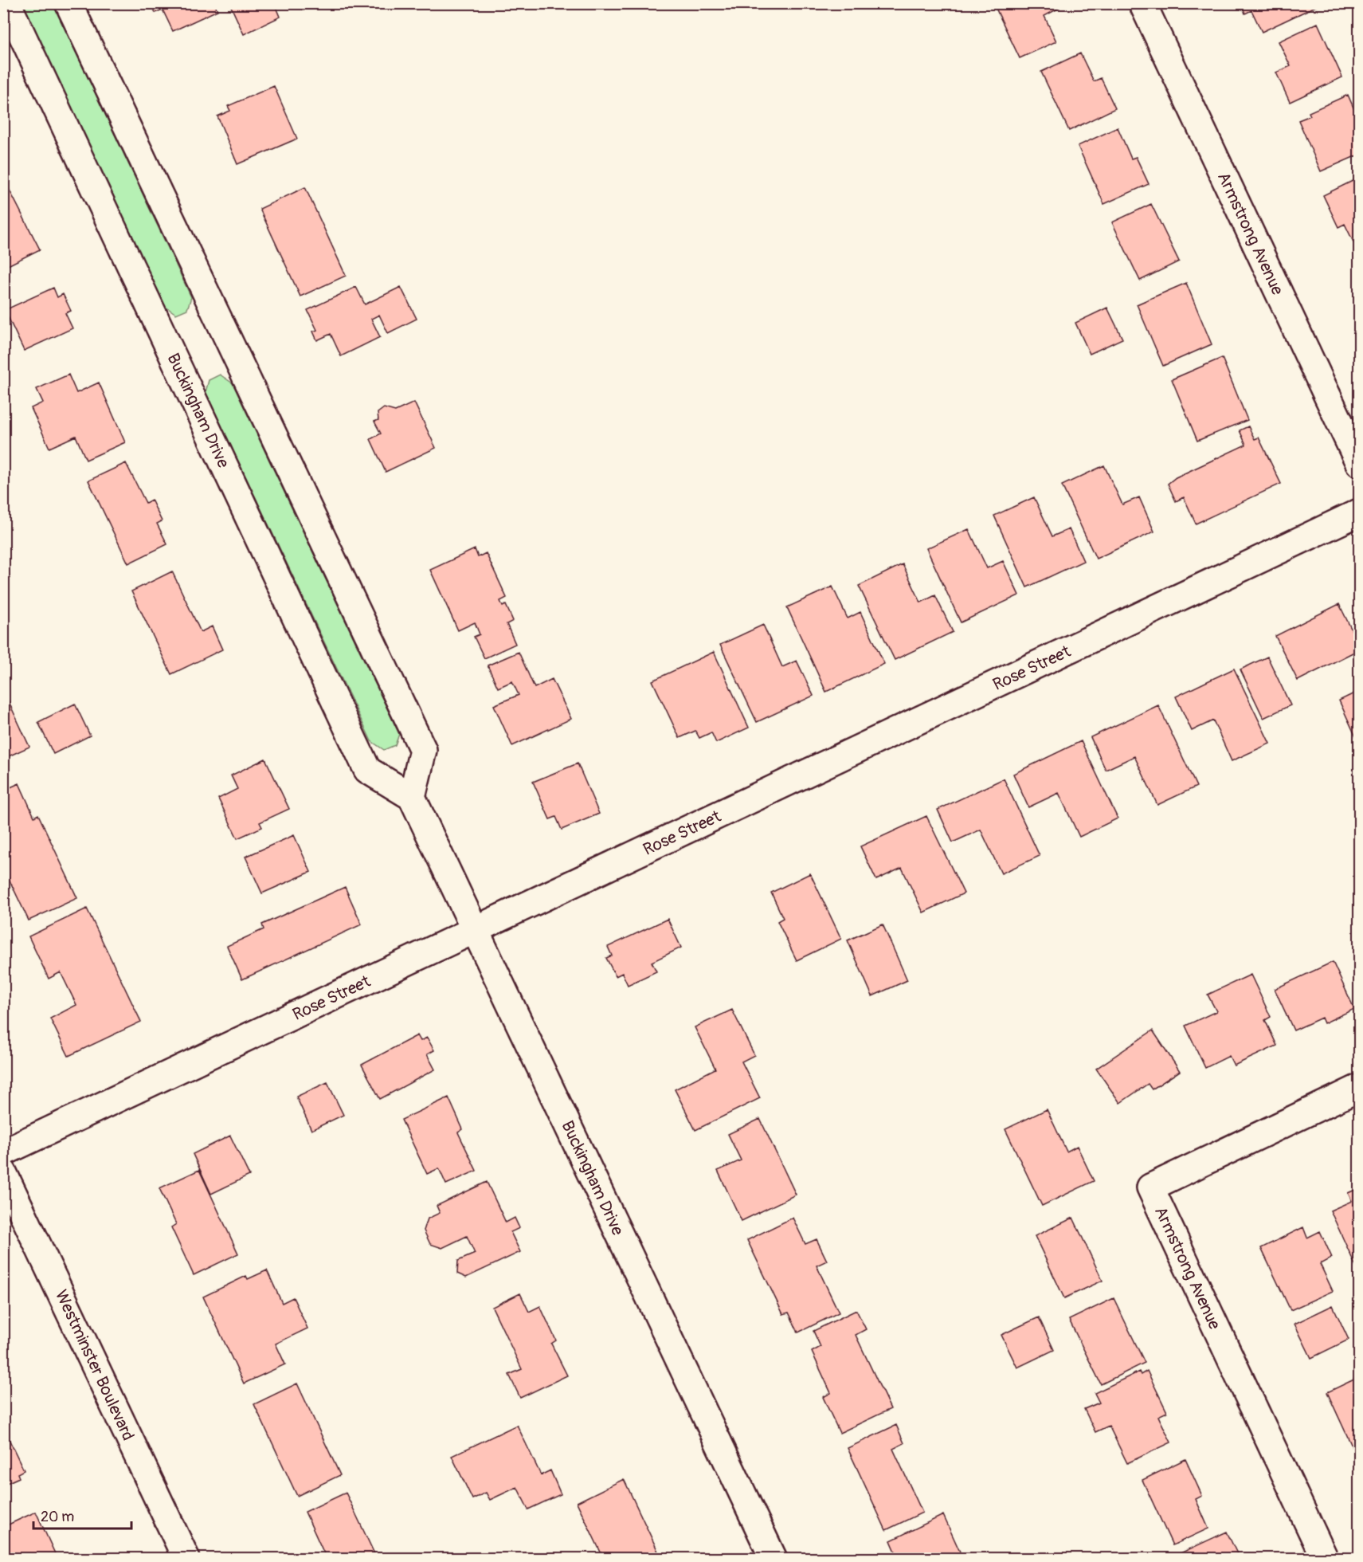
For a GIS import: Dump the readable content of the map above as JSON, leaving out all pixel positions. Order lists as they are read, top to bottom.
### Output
{
  "streets": {
    "street": [
      "Armstrong Avenue",
      "Buckingham Drive",
      "Rose Street",
      "Westminster Boulevard"
    ]
  },
  "crossings": [
    ["Buckingham Drive", "Rose Street"]
  ],
  "scale_bar": "20 m"
}
